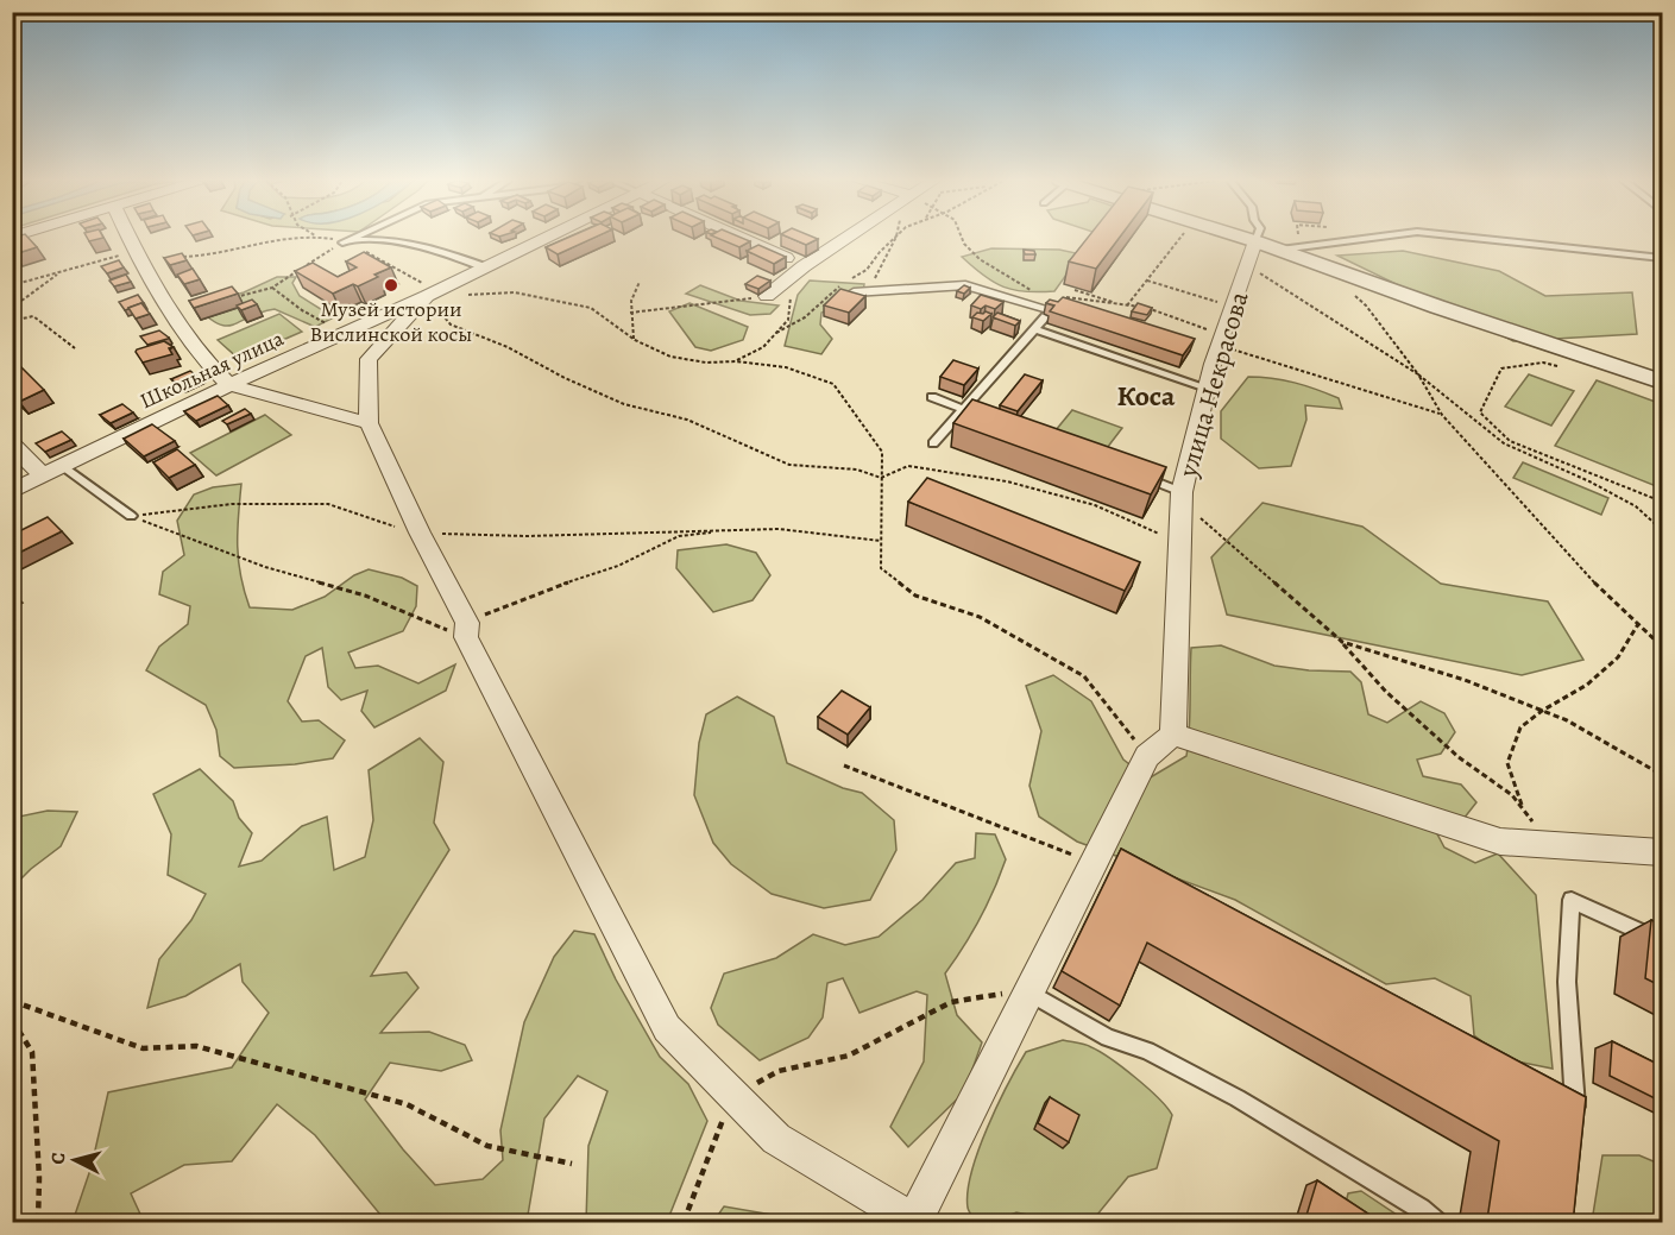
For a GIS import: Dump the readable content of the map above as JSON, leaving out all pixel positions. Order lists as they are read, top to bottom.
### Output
{
  "streets": {
    "street": ["Школьная улица", "улица Некрасова"]
  },
  "districts": ["Коса"],
  "places": ["Музей истории Вислинской косы"],
  "north": "left"
}
